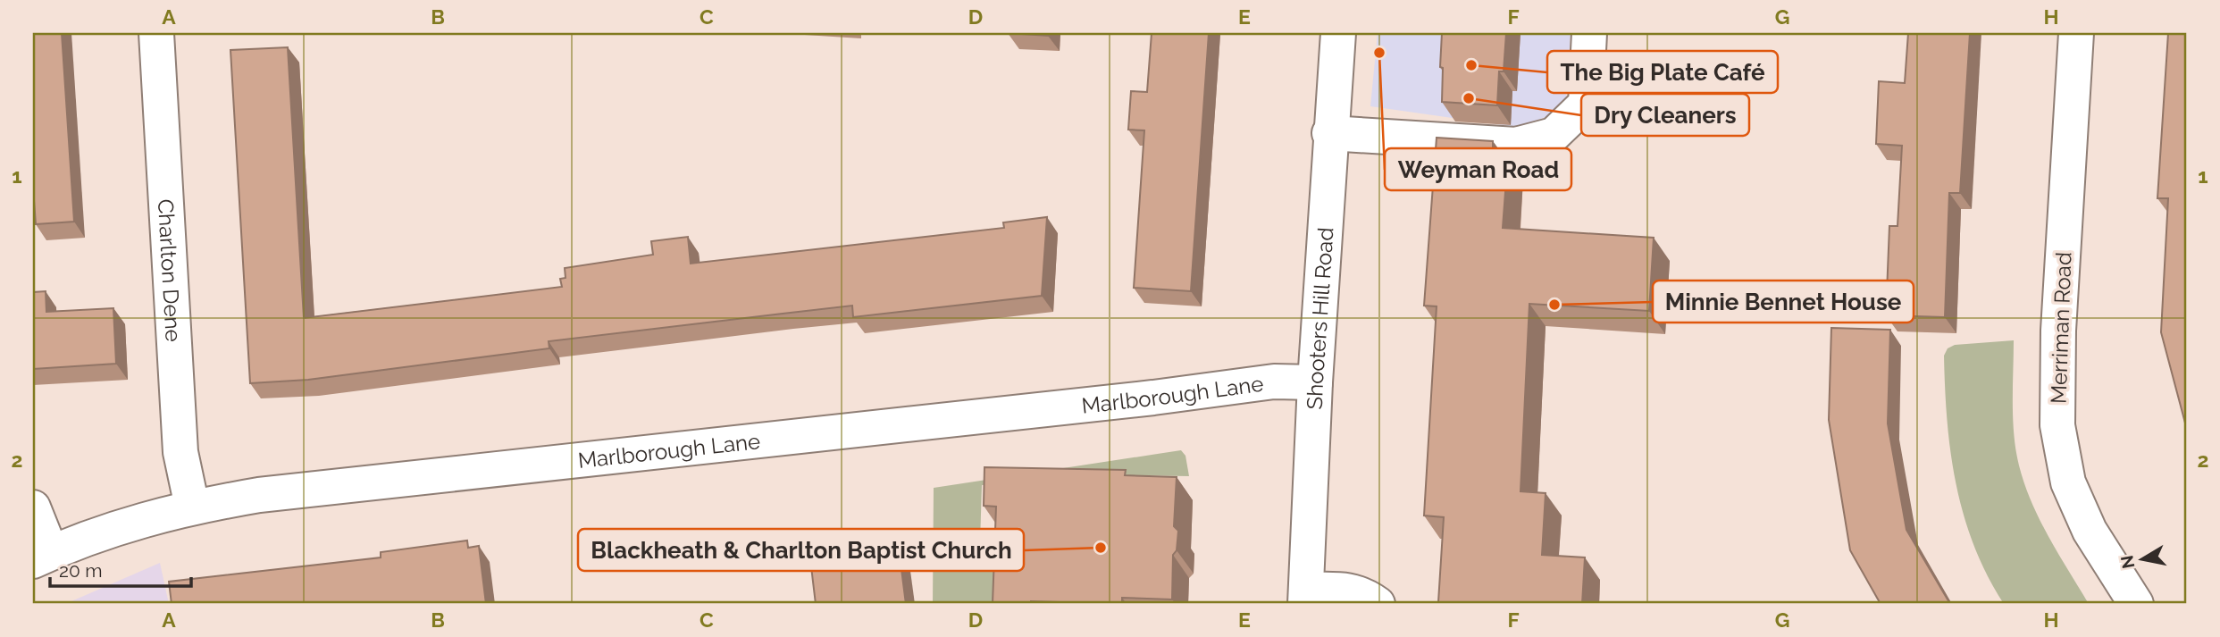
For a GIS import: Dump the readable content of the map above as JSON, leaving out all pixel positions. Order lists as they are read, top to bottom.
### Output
{
  "streets": {
    "street": [
      "Charlton Dene",
      "Shooters Hill Road",
      "Merriman Road",
      "Marlborough Lane"
    ]
  },
  "crossings": [
    ["Charlton Dene", "Marlborough Lane"],
    ["Shooters Hill Road", "Marlborough Lane"]
  ],
  "places": [
    "Weyman Road",
    "The Big Plate Café",
    "Dry Cleaners",
    "Minnie Bennet House",
    "Blackheath & Charlton Baptist Church"
  ],
  "scale_bar": "20 m",
  "north": "left",
  "grid": {
    "columns": [
      "A",
      "B",
      "C",
      "D",
      "E",
      "F",
      "G",
      "H"
    ],
    "rows": ["1", "2"]
  }
}
